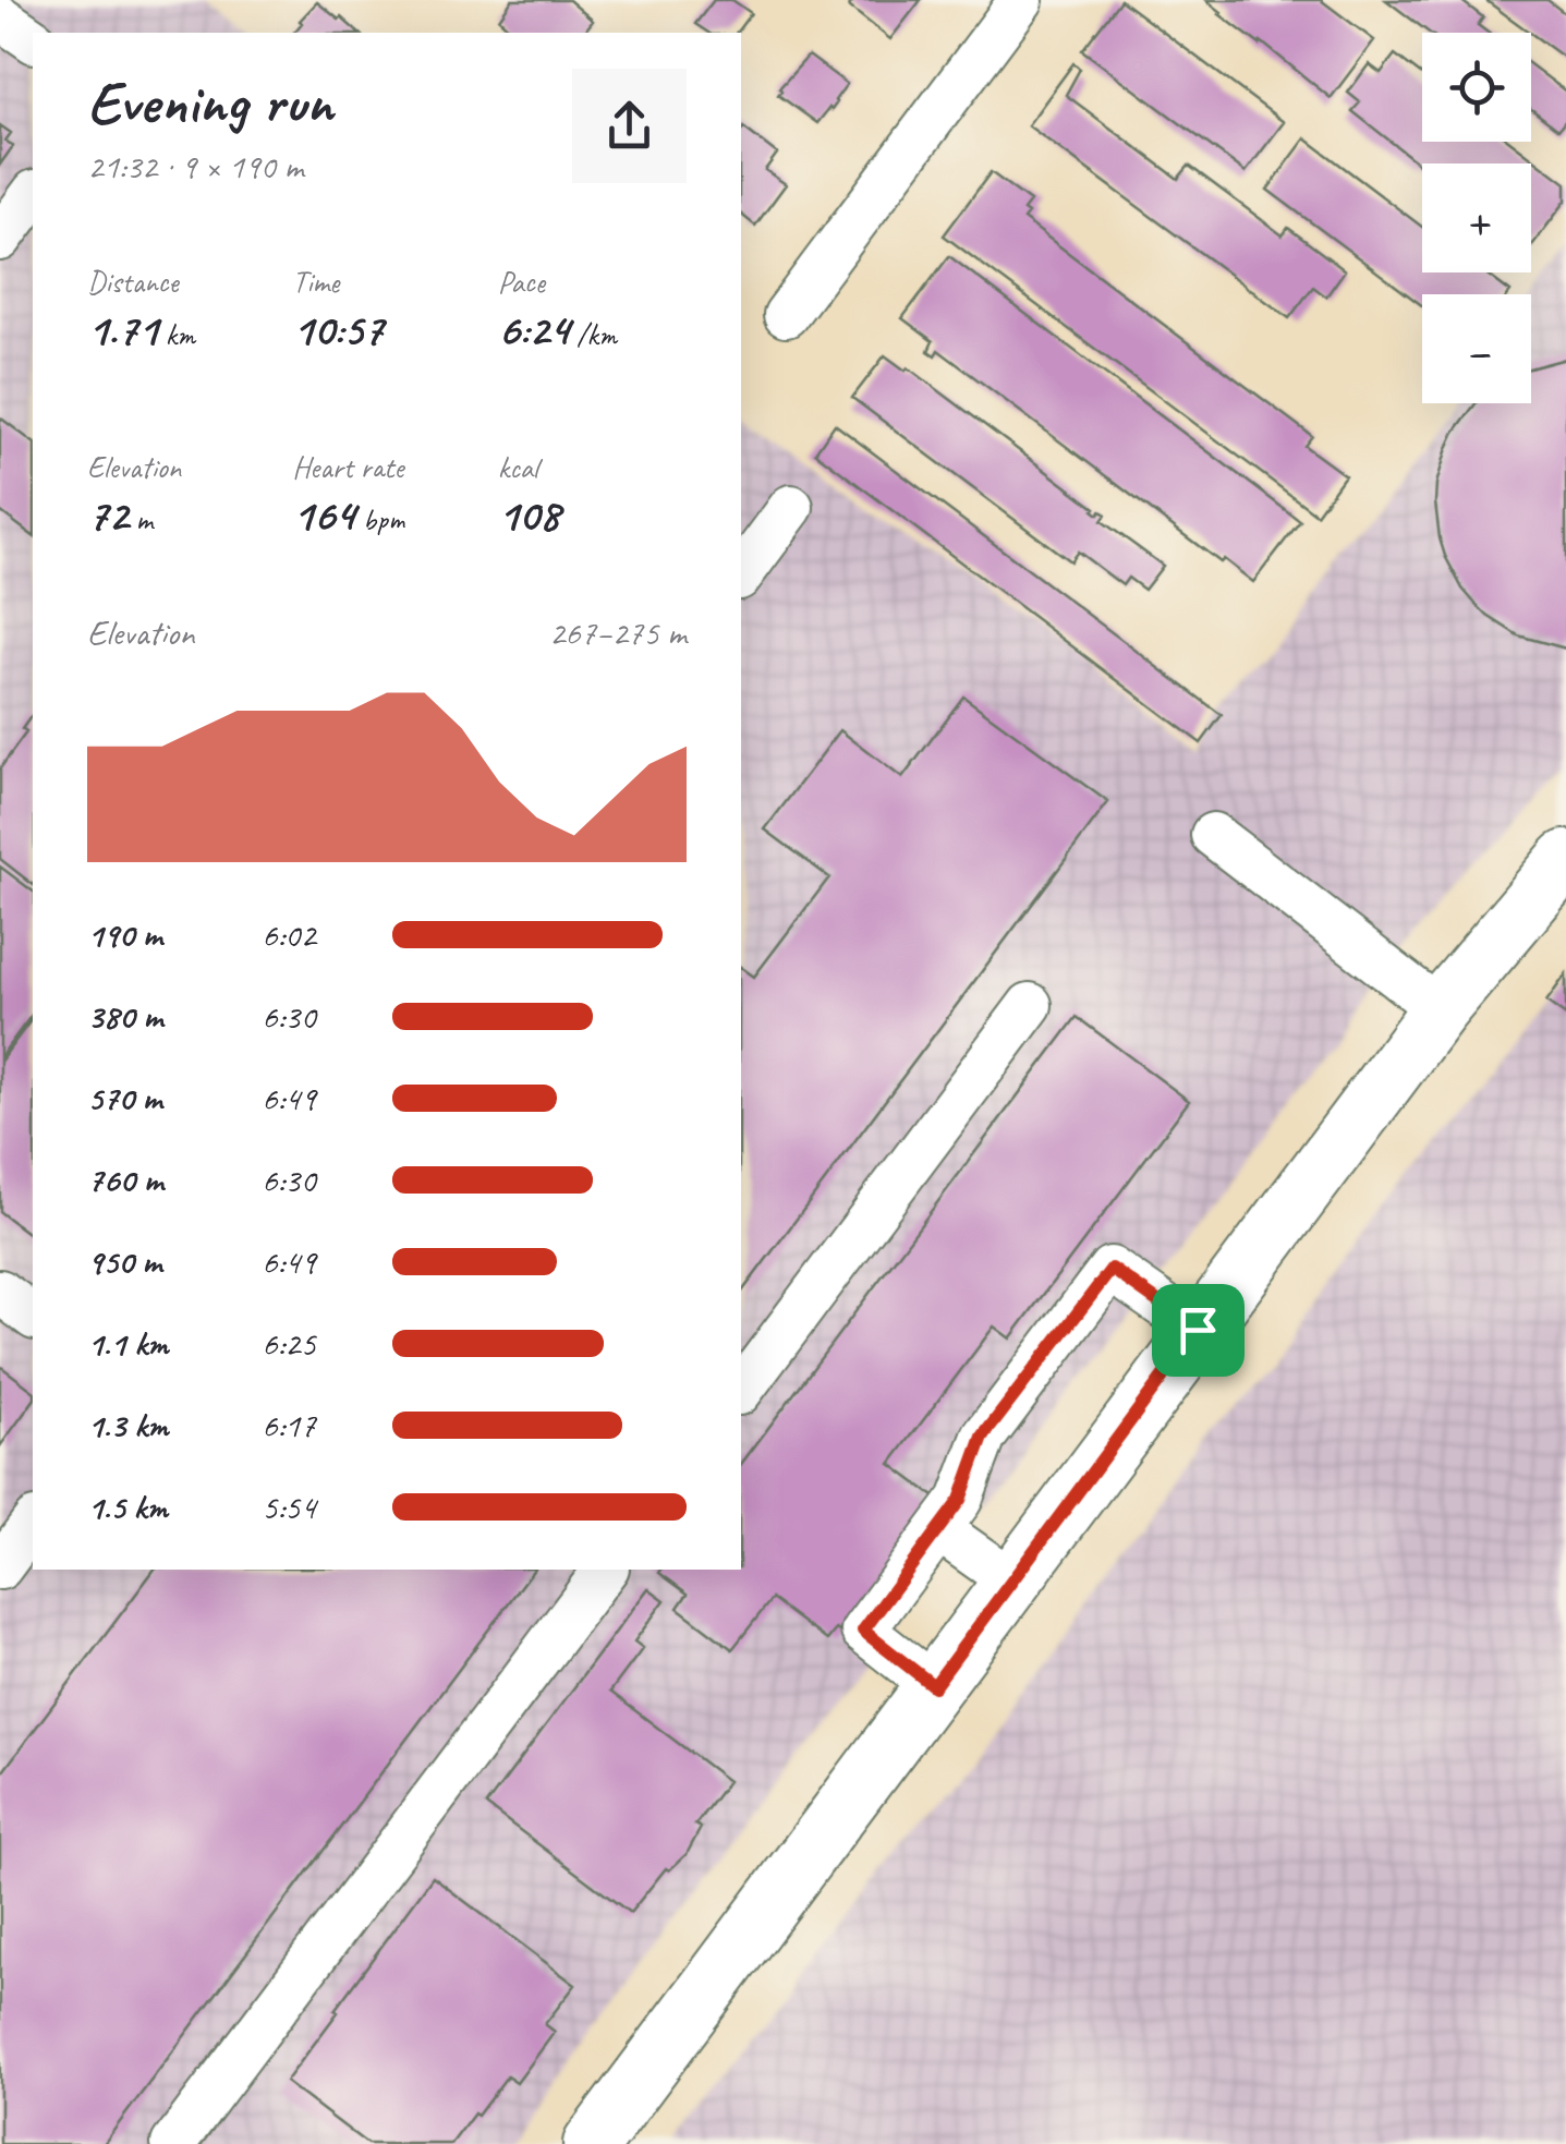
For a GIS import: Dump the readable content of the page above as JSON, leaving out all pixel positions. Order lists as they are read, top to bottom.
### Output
{
  "page": {
    "map_buttons": ["+", "−"],
    "heading": ["Evening run", "21:32 · 9 × 190 m"],
    "stats": [
      ["Distance", "1.71 km"],
      ["Time", "10:57"],
      ["Pace", "6:24 /km"],
      ["Elevation", "72 m"],
      ["Heart rate", "164 bpm"],
      ["kcal", "108"]
    ],
    "chart": ["Elevation", "267–275 m"],
    "list": [
      {
        "name": "190 m",
        "note": "6:02"
      },
      {
        "name": "380 m",
        "note": "6:30"
      },
      {
        "name": "570 m",
        "note": "6:49"
      },
      {
        "name": "760 m",
        "note": "6:30"
      },
      {
        "name": "950 m",
        "note": "6:49"
      },
      {
        "name": "1.1 km",
        "note": "6:25"
      },
      {
        "name": "1.3 km",
        "note": "6:17"
      },
      {
        "name": "1.5 km",
        "note": "5:54"
      }
    ]
  }
}
